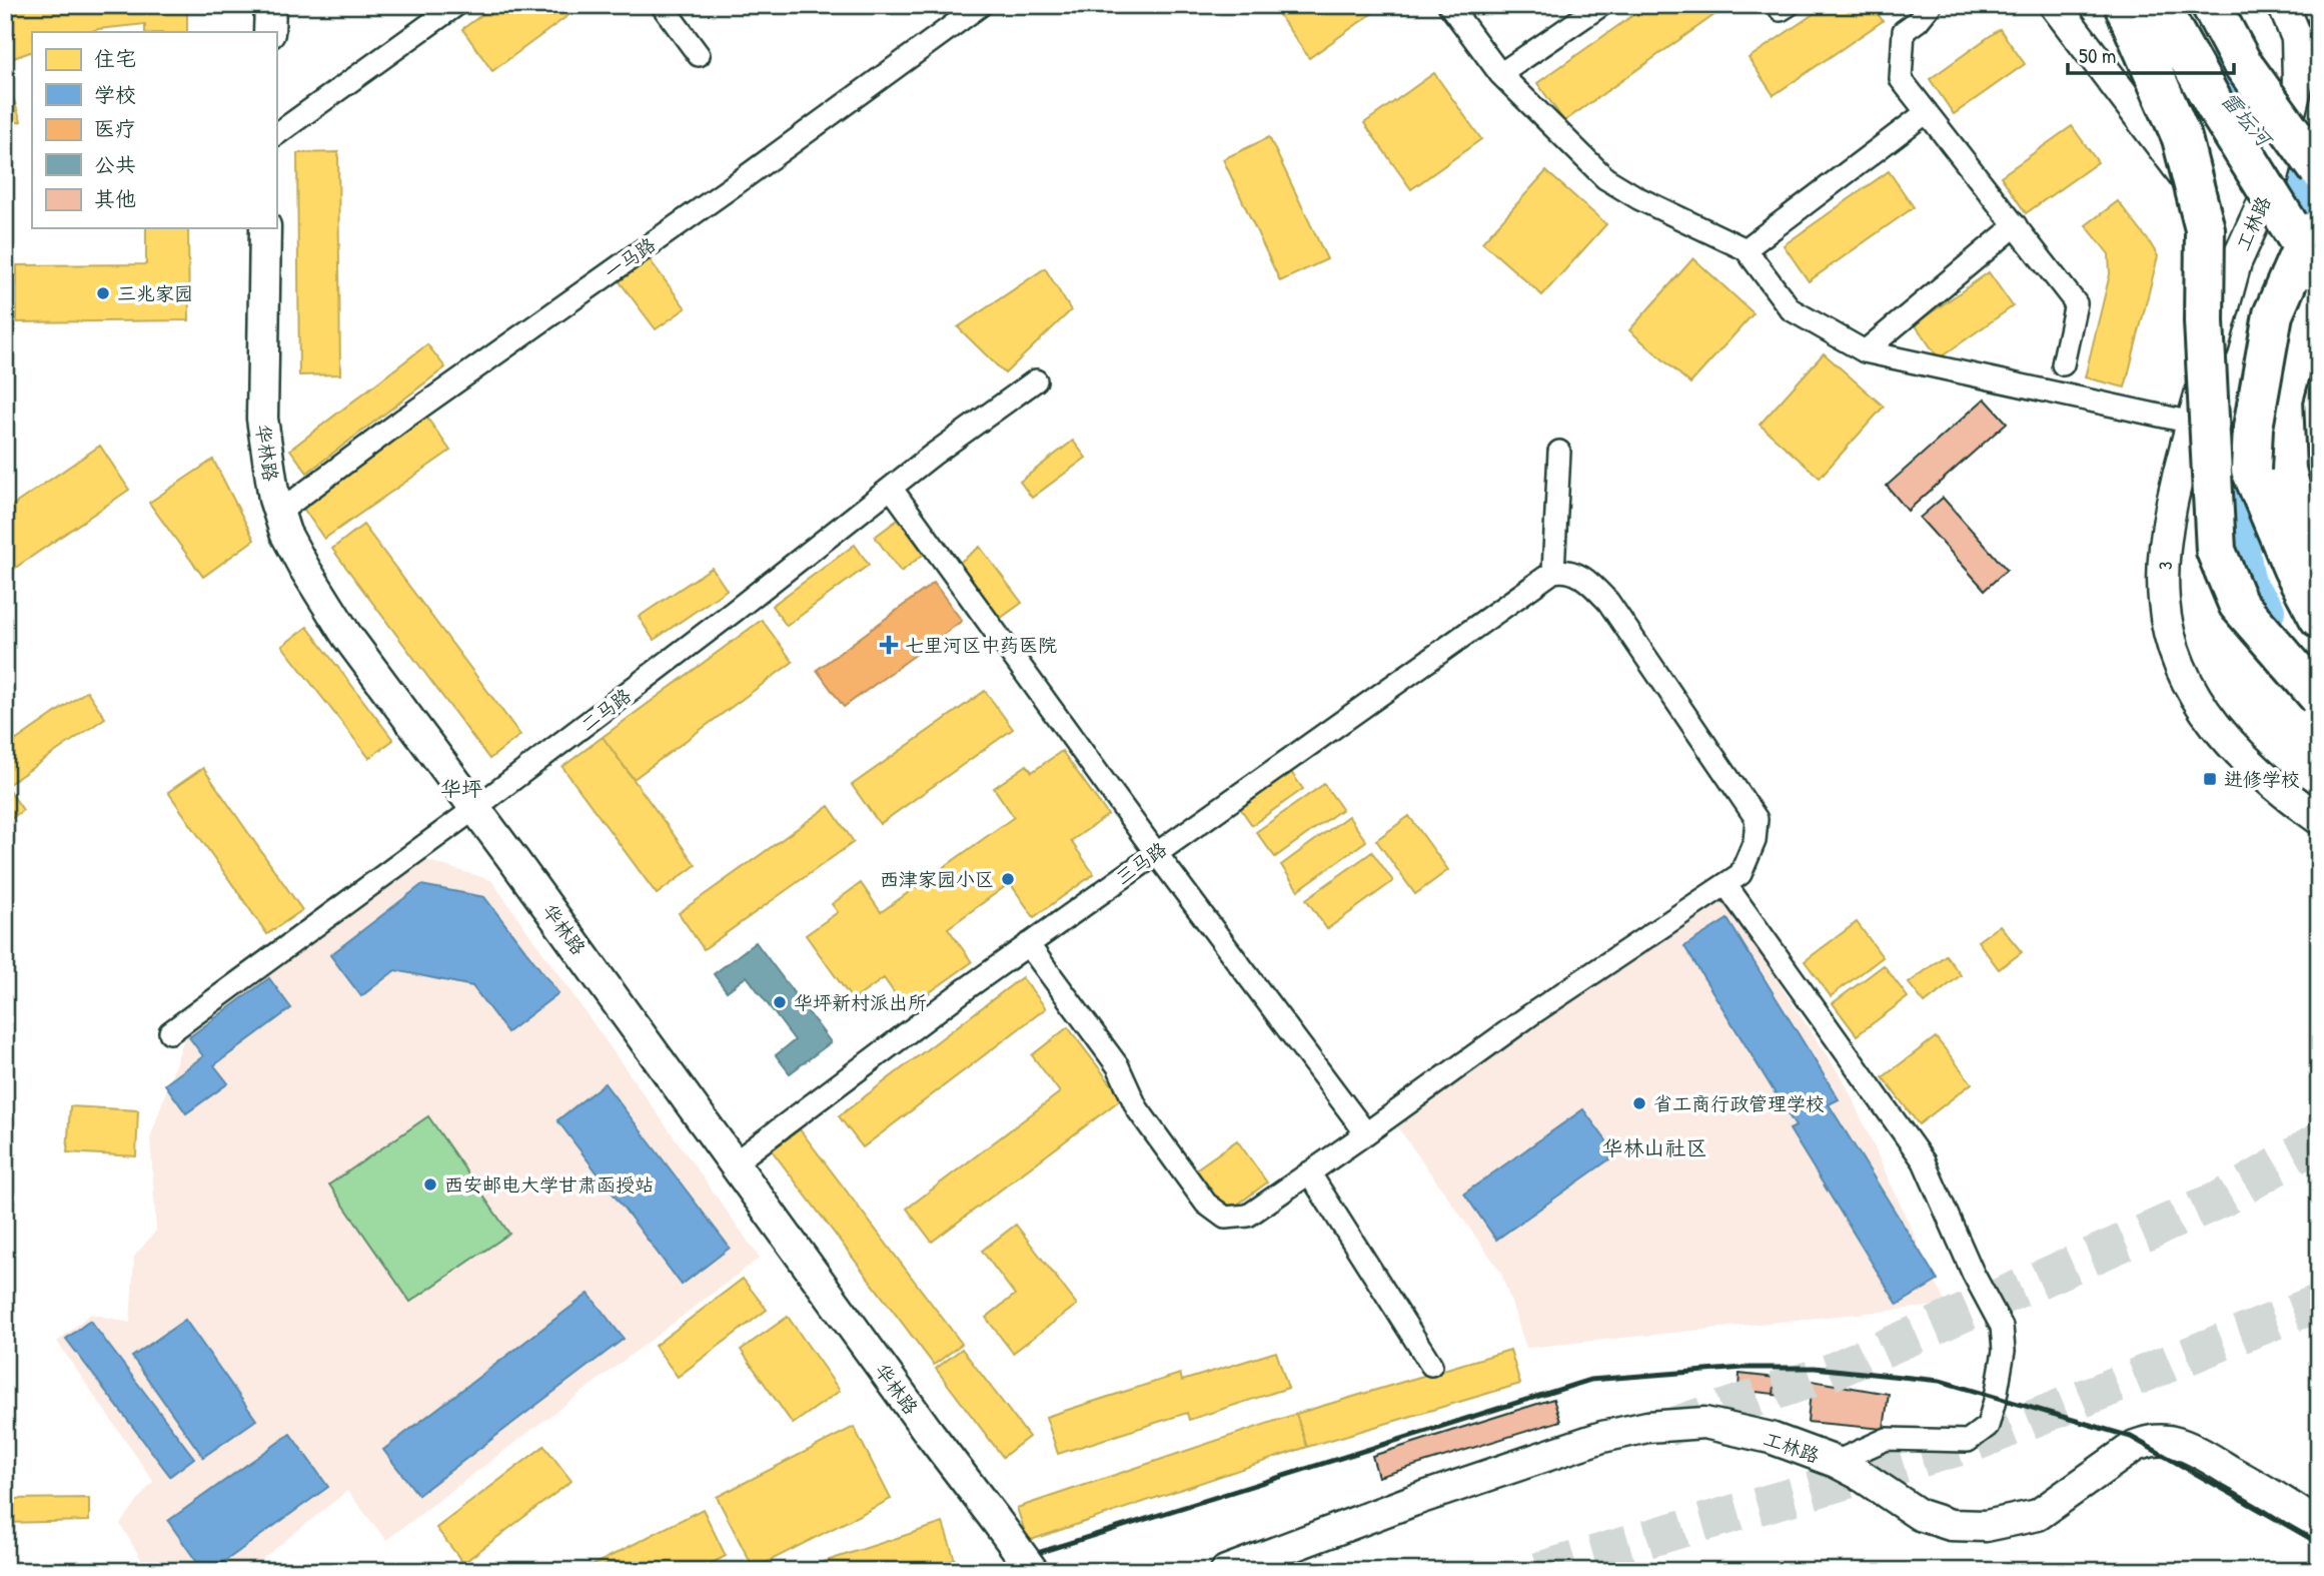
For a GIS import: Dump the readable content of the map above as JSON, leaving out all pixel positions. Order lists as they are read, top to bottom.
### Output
{
  "streets": {
    "street": [
      "工林路",
      "一马路",
      "华林路",
      "3",
      "二马路",
      "三马路"
    ]
  },
  "crossings": [
    ["工林路", "3"],
    ["一马路", "华林路"],
    ["华林路", "二马路"],
    ["华林路", "三马路"]
  ],
  "districts": ["华坪", "华林山社区"],
  "water": ["雷坛河"],
  "places": {
    "other": [
      "三兆家园",
      "西津家园小区",
      "华坪新村派出所",
      "省工商行政管理学校",
      "西安邮电大学甘肃函授站"
    ],
    "health": ["七里河区中药医院"],
    "transit": ["进修学校"]
  },
  "legend": [
    "住宅",
    "学校",
    "医疗",
    "公共",
    "其他"
  ],
  "scale_bar": "50 m"
}
